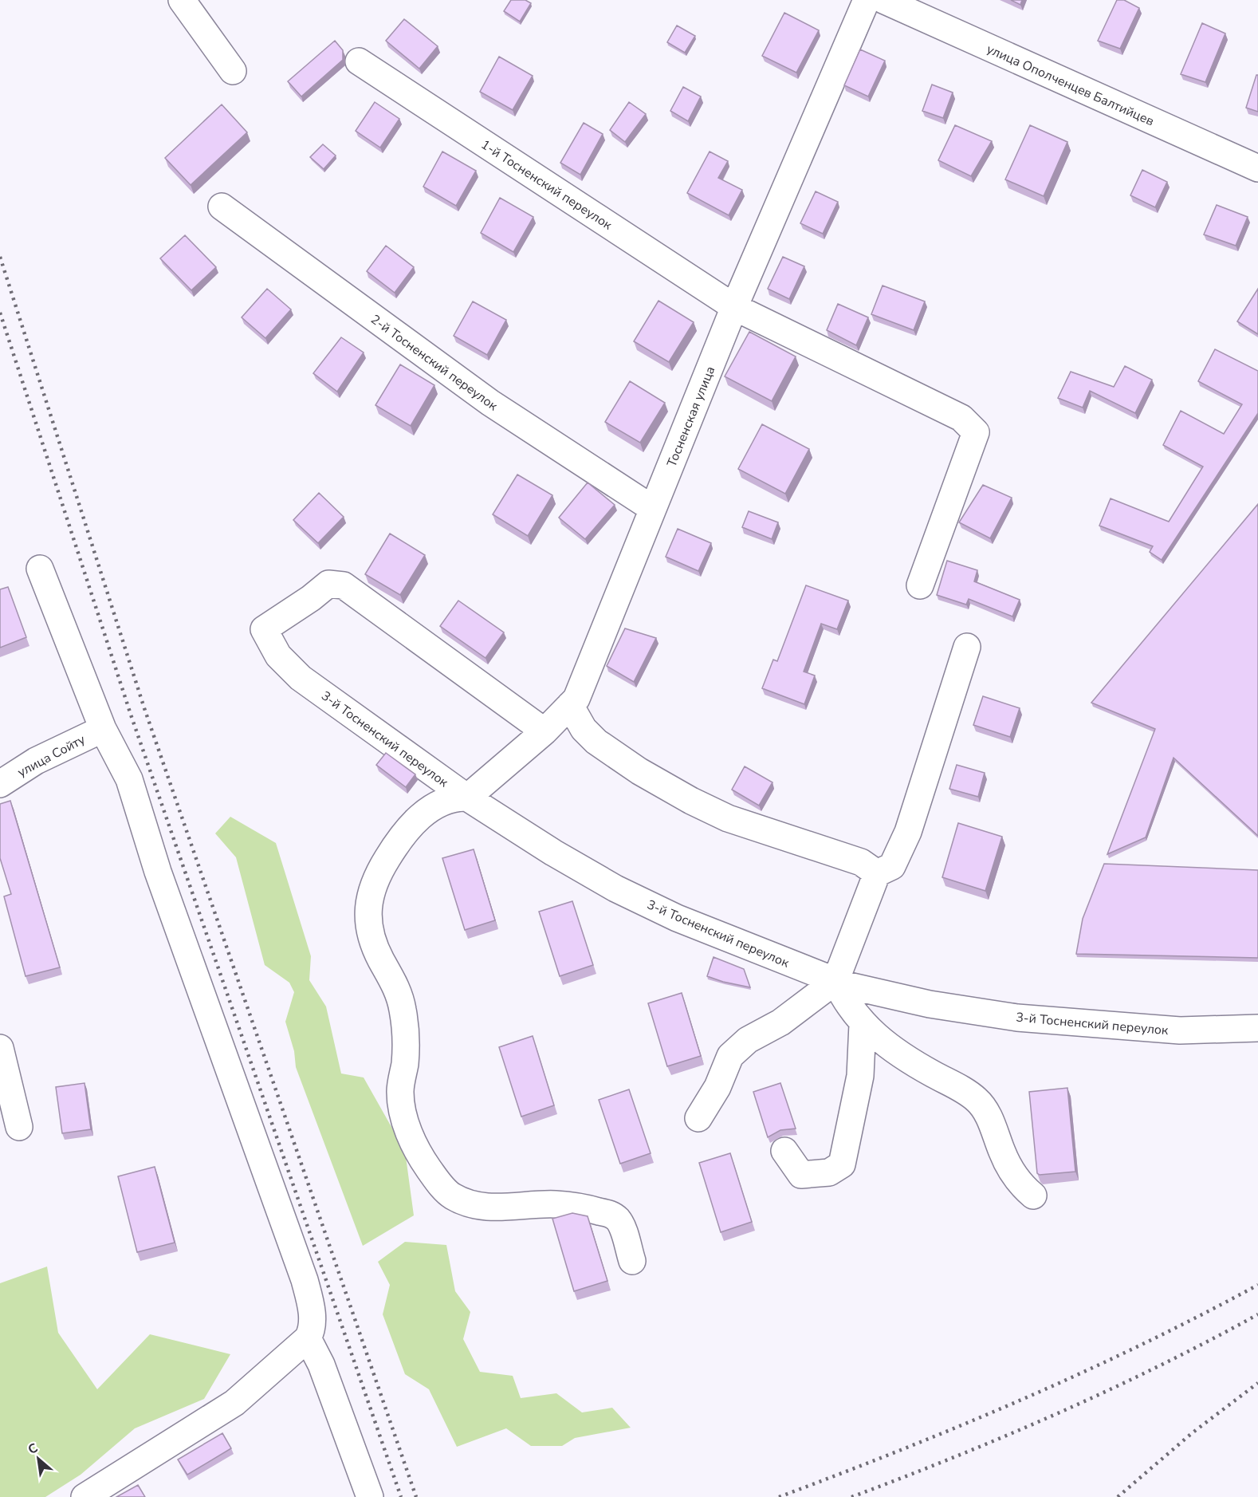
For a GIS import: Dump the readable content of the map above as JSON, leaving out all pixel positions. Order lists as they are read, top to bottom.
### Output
{
  "streets": {
    "street": [
      "улица Ополченцев Балтийцев",
      "1-й Тосненский переулок",
      "2-й Тосненский переулок",
      "Тосненская улица",
      "3-й Тосненский переулок",
      "улица Сойту"
    ]
  },
  "crossings": [
    ["1-й Тосненский переулок", "Тосненская улица"],
    ["2-й Тосненский переулок", "Тосненская улица"],
    ["Тосненская улица", "3-й Тосненский переулок"]
  ],
  "north": "top left"
}
